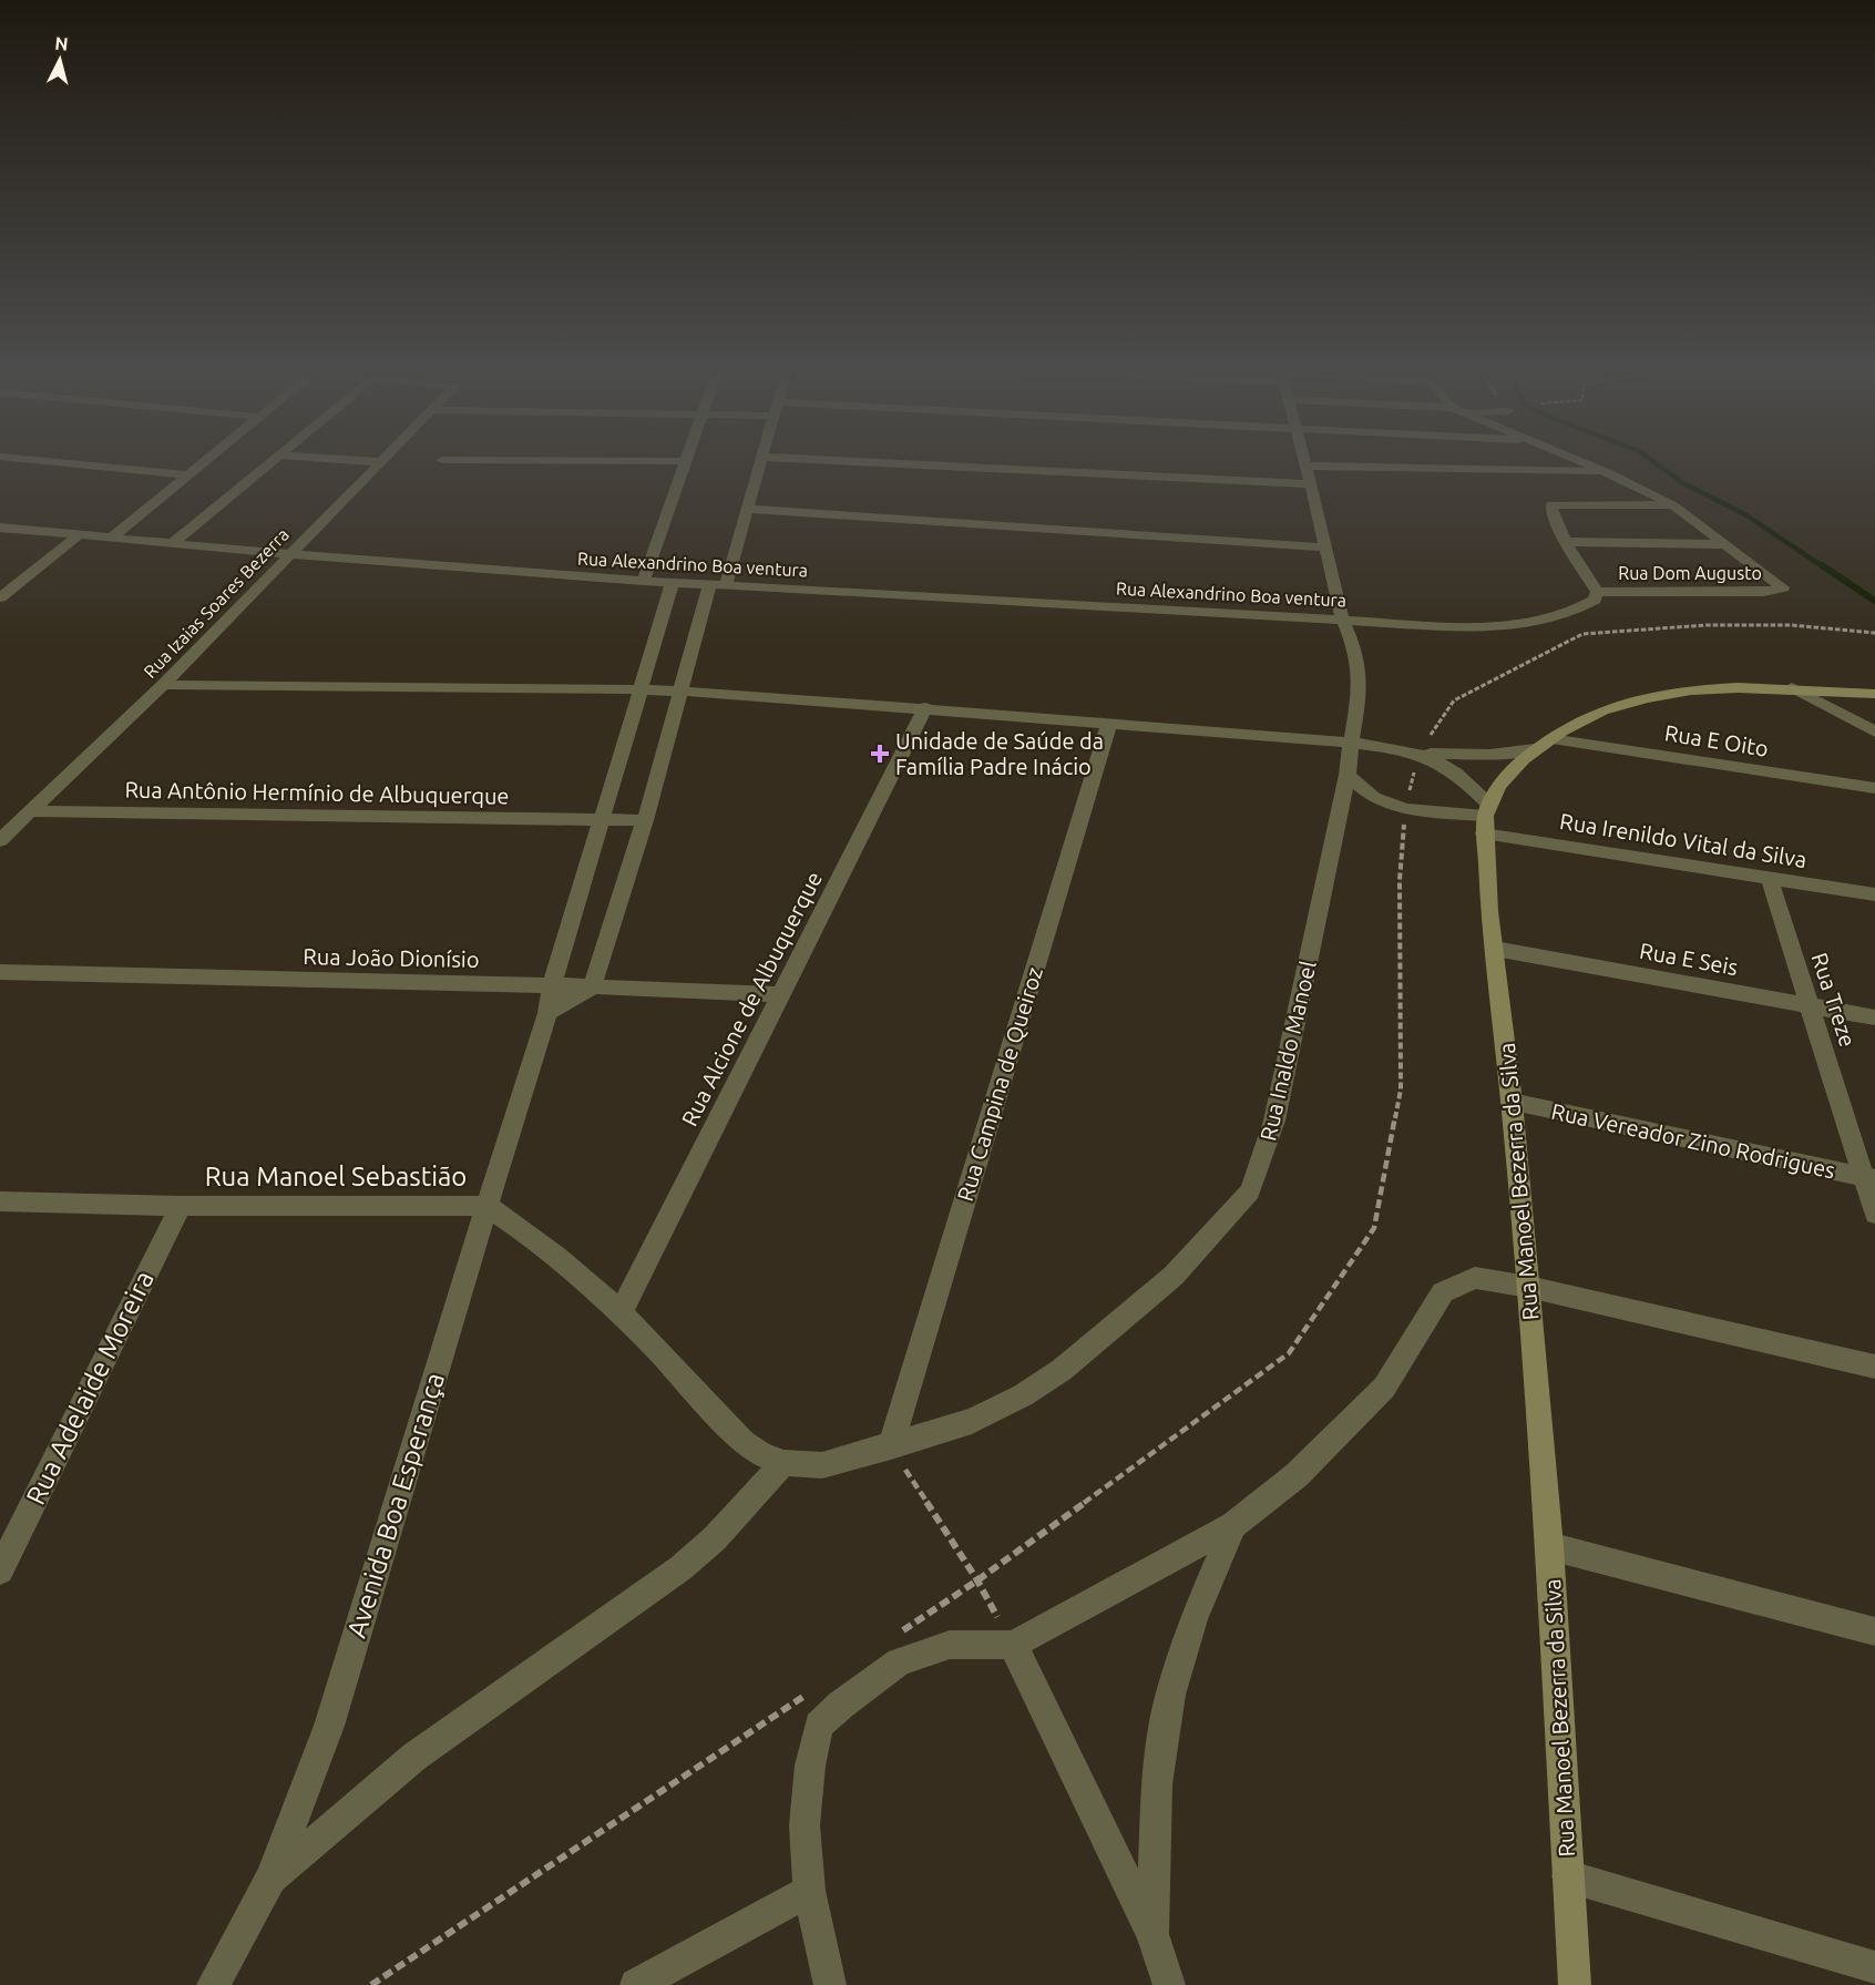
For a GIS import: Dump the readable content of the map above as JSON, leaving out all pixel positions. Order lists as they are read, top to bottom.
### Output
{
  "streets": {
    "street": [
      "Rua Alexandrino Boa ventura",
      "Rua Dom Augusto",
      "Rua Izaias Soares Bezerra",
      "Rua E Oito",
      "Rua Antônio Hermínio de Albuquerque",
      "Rua Irenildo Vital da Silva",
      "Rua João Dionísio",
      "Rua E Seis",
      "Rua Alcione de Albuquerque",
      "Rua Treze",
      "Rua Inaldo Manoel",
      "Rua Campina de Queiroz",
      "Rua Vereador Zino Rodrigues",
      "Rua Manoel Sebastião",
      "Rua Manoel Bezerra da Silva",
      "Rua Adelaide Moreira",
      "Avenida Boa Esperança"
    ]
  },
  "crossings": [
    ["Rua Alexandrino Boa ventura", "Rua Dom Augusto"],
    ["Rua Alexandrino Boa ventura", "Rua Izaias Soares Bezerra"],
    ["Rua Alexandrino Boa ventura", "Rua Inaldo Manoel"],
    ["Rua Alexandrino Boa ventura", "Avenida Boa Esperança"],
    ["Rua Izaias Soares Bezerra", "Rua Antônio Hermínio de Albuquerque"],
    ["Rua Antônio Hermínio de Albuquerque", "Avenida Boa Esperança"],
    ["Rua Irenildo Vital da Silva", "Rua Treze"],
    ["Rua Irenildo Vital da Silva", "Rua Inaldo Manoel"],
    ["Rua Irenildo Vital da Silva", "Rua Manoel Bezerra da Silva"],
    ["Rua João Dionísio", "Rua Alcione de Albuquerque"],
    ["Rua João Dionísio", "Avenida Boa Esperança"],
    ["Rua E Seis", "Rua Treze"],
    ["Rua E Seis", "Rua Manoel Bezerra da Silva"],
    ["Rua Alcione de Albuquerque", "Rua Manoel Sebastião"],
    ["Rua Treze", "Rua Vereador Zino Rodrigues"],
    ["Rua Inaldo Manoel", "Rua Campina de Queiroz"],
    ["Rua Inaldo Manoel", "Rua Manoel Sebastião"],
    ["Rua Campina de Queiroz", "Rua Manoel Sebastião"],
    ["Rua Vereador Zino Rodrigues", "Rua Manoel Bezerra da Silva"],
    ["Rua Manoel Sebastião", "Rua Adelaide Moreira"],
    ["Rua Manoel Sebastião", "Avenida Boa Esperança"]
  ],
  "places": {
    "health": ["Unidade de Saúde da Família Padre Inácio"]
  },
  "north": "top"
}
